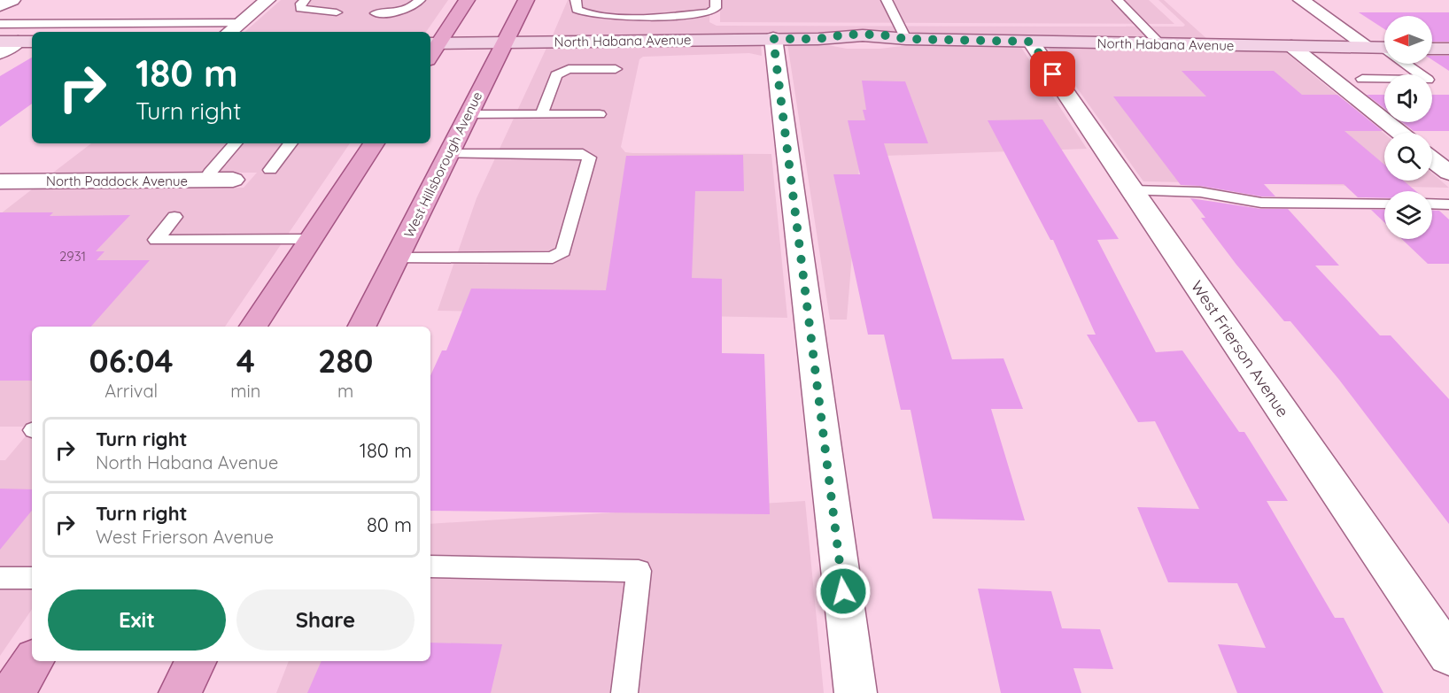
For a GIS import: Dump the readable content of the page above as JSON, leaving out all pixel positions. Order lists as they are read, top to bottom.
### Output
{
  "streets": {
    "main road": ["West Hillsborough Avenue"],
    "street": ["North Habana Avenue", "North Paddock Avenue", "West Frierson Avenue"]
  },
  "crossings": [
    ["North Habana Avenue", "West Hillsborough Avenue"],
    ["North Habana Avenue", "West Frierson Avenue"]
  ],
  "house_numbers": ["2931"],
  "north": "left",
  "page": {
    "turn": ["180 m", "Turn right"],
    "eta": [
      "06:04",
      "Arrival",
      "4",
      "min",
      "280",
      "m"
    ],
    "list": [
      {
        "name": "Turn right",
        "note": "North Habana Avenue",
        "value": "180 m"
      },
      {
        "name": "Turn right",
        "note": "West Frierson Avenue",
        "value": "80 m"
      }
    ],
    "buttons": ["Exit", "Share"]
  }
}
